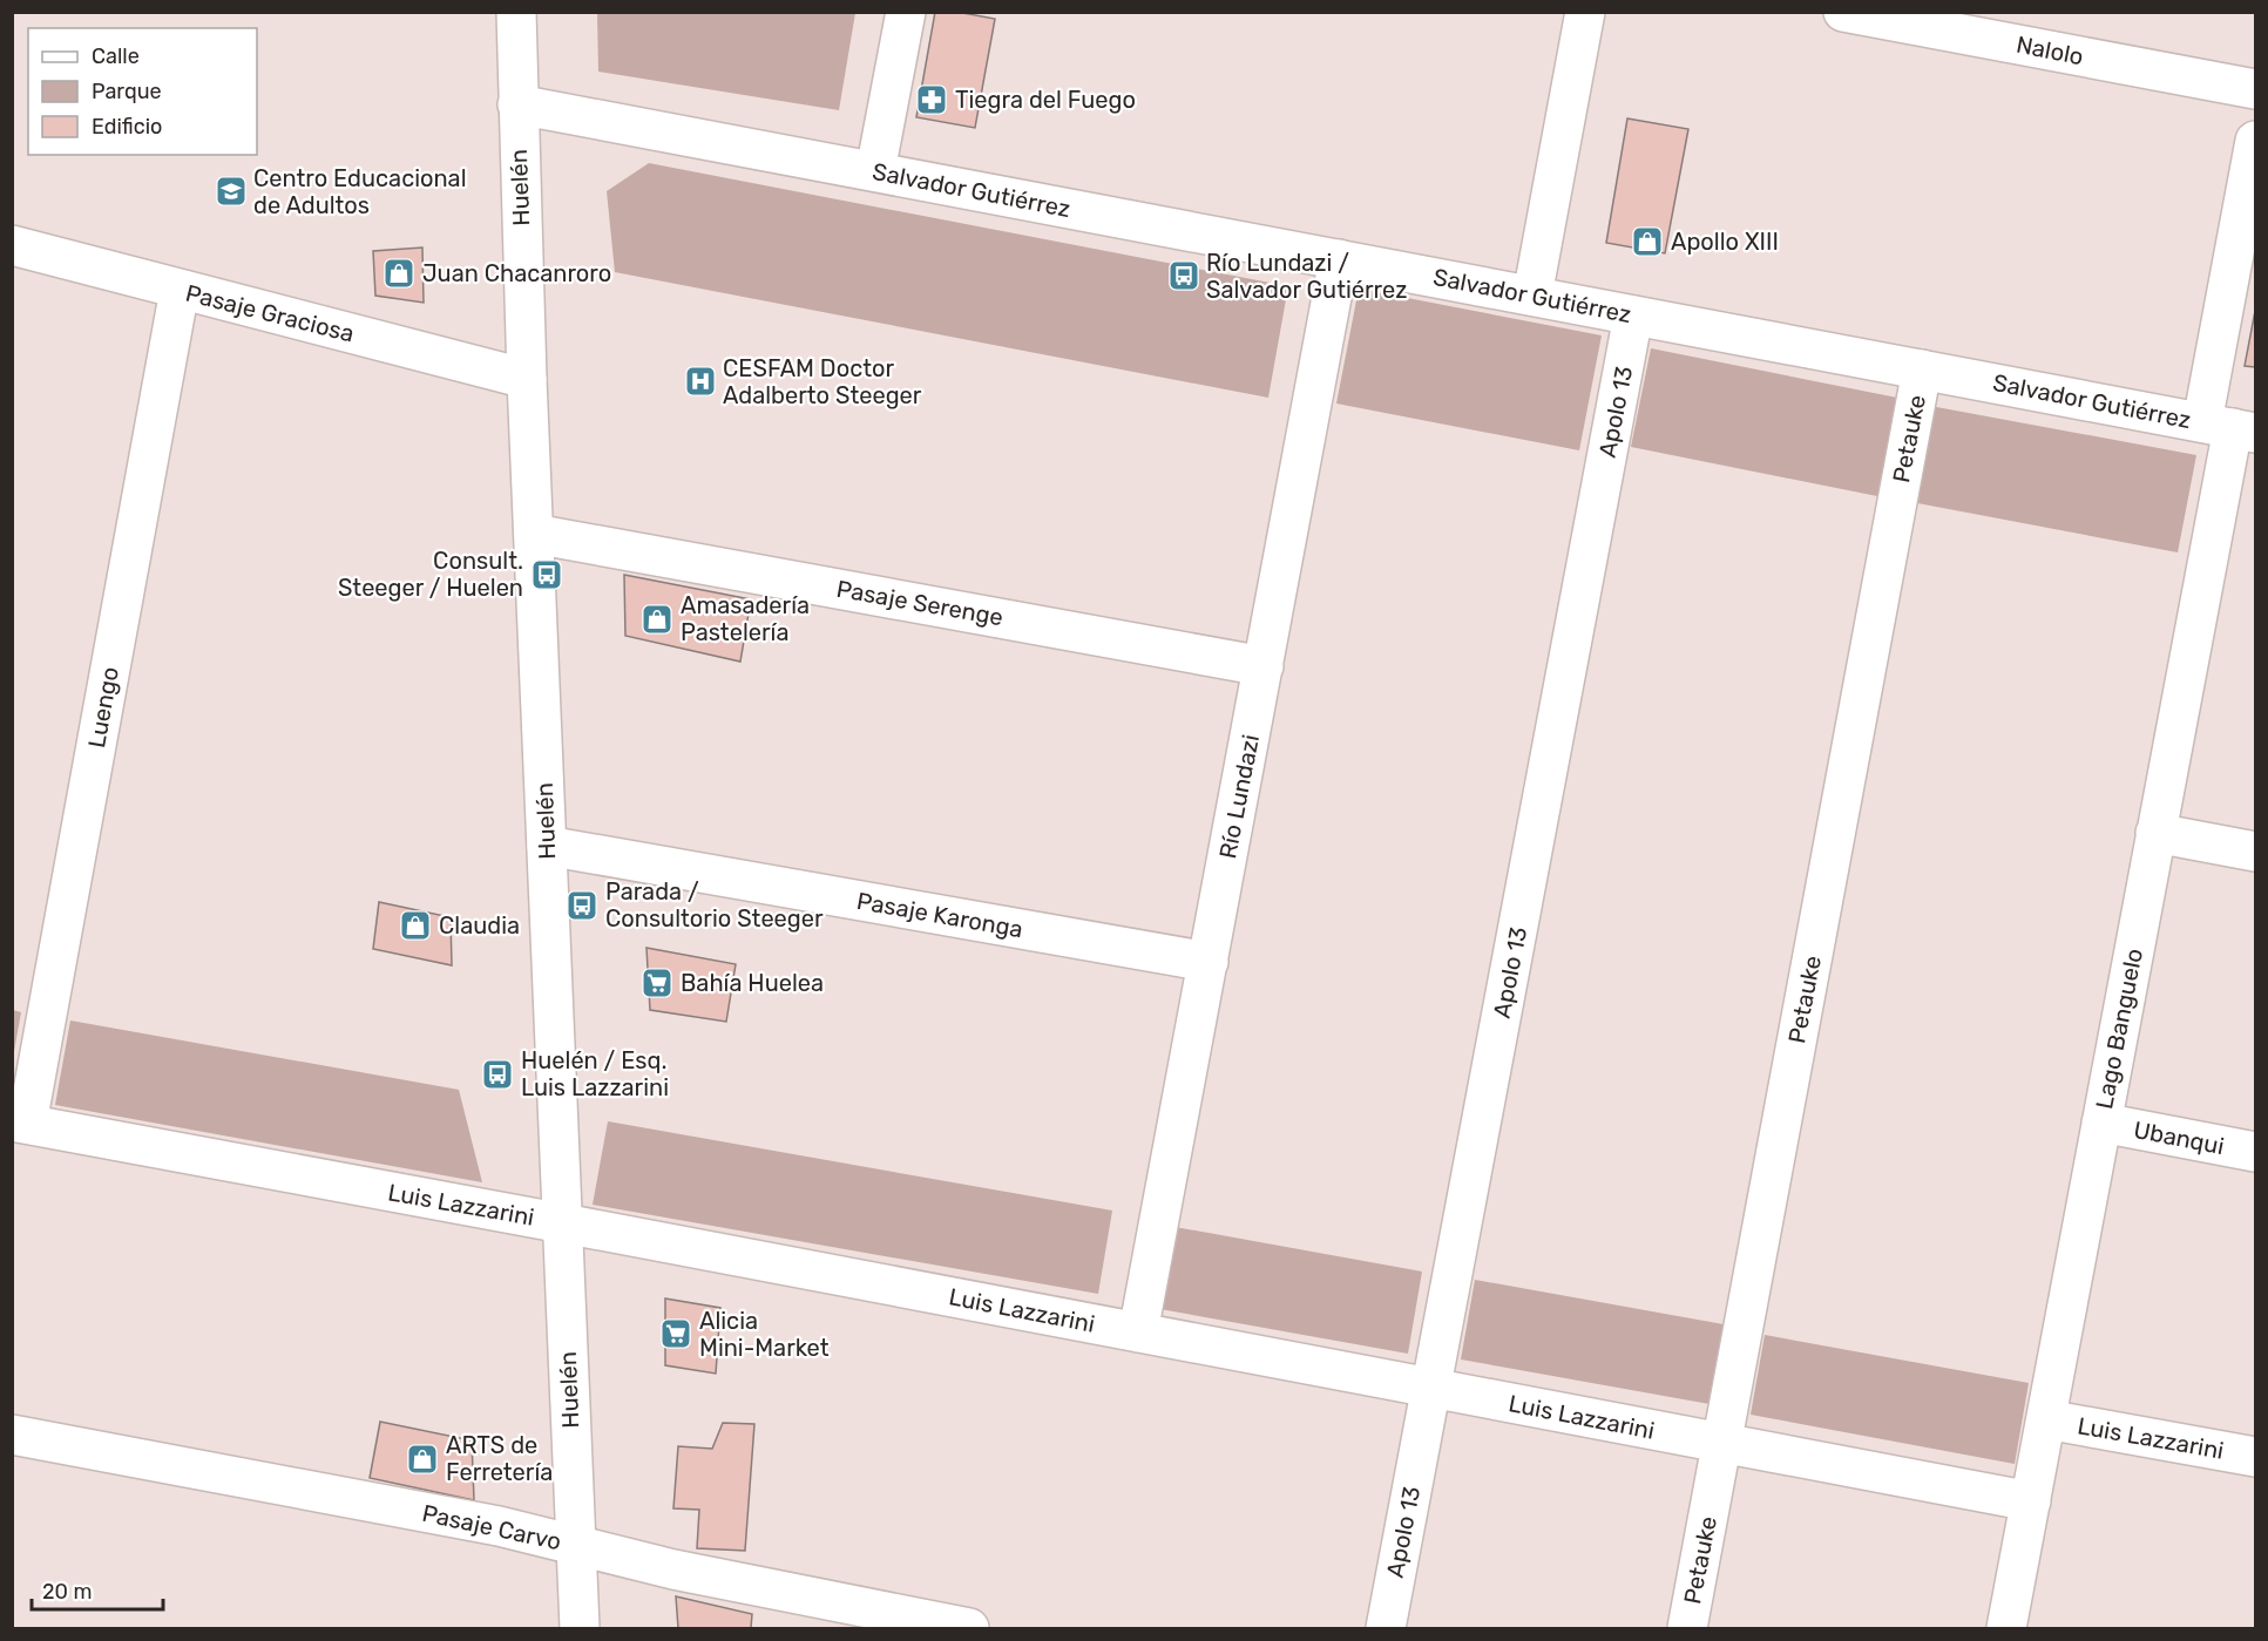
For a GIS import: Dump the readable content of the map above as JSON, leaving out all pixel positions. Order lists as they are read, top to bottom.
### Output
{
  "streets": {
    "street": [
      "Nalolo",
      "Huelén",
      "Salvador Gutiérrez",
      "Pasaje Graciosa",
      "Apolo 13",
      "Petauke",
      "Pasaje Serenge",
      "Luengo",
      "Río Lundazi",
      "Pasaje Karonga",
      "Lago Banguelo",
      "Ubanqui",
      "Luis Lazzarini",
      "Pasaje Carvo"
    ]
  },
  "crossings": [
    ["Huelén", "Salvador Gutiérrez"],
    ["Huelén", "Pasaje Graciosa"],
    ["Huelén", "Pasaje Serenge"],
    ["Huelén", "Pasaje Karonga"],
    ["Huelén", "Luis Lazzarini"],
    ["Huelén", "Pasaje Carvo"],
    ["Salvador Gutiérrez", "Apolo 13"],
    ["Salvador Gutiérrez", "Petauke"],
    ["Salvador Gutiérrez", "Río Lundazi"],
    ["Salvador Gutiérrez", "Lago Banguelo"],
    ["Pasaje Graciosa", "Luengo"],
    ["Apolo 13", "Luis Lazzarini"],
    ["Petauke", "Luis Lazzarini"],
    ["Pasaje Serenge", "Río Lundazi"],
    ["Luengo", "Luis Lazzarini"],
    ["Río Lundazi", "Pasaje Karonga"],
    ["Río Lundazi", "Luis Lazzarini"],
    ["Lago Banguelo", "Ubanqui"],
    ["Lago Banguelo", "Luis Lazzarini"]
  ],
  "places": {
    "pharmacy": ["Tiegra del Fuego"],
    "school or university": ["Centro Educacional de Adultos"],
    "shop": [
      "Apollo XIII",
      "Juan Chacanroro",
      "Amasadería Pastelería",
      "Claudia",
      "ARTS de Ferretería"
    ],
    "bus stop": [
      "Río Lundazi / Salvador Gutiérrez",
      "Consult. Steeger / Huelen",
      "Parada / Consultorio Steeger",
      "Huelén / Esq. Luis Lazzarini"
    ],
    "hospital": ["CESFAM Doctor Adalberto Steeger"],
    "supermarket": ["Bahía Huelea", "Alicia Mini-Market"]
  },
  "legend": ["Calle", "Parque", "Edificio"],
  "scale_bar": "20 m"
}
